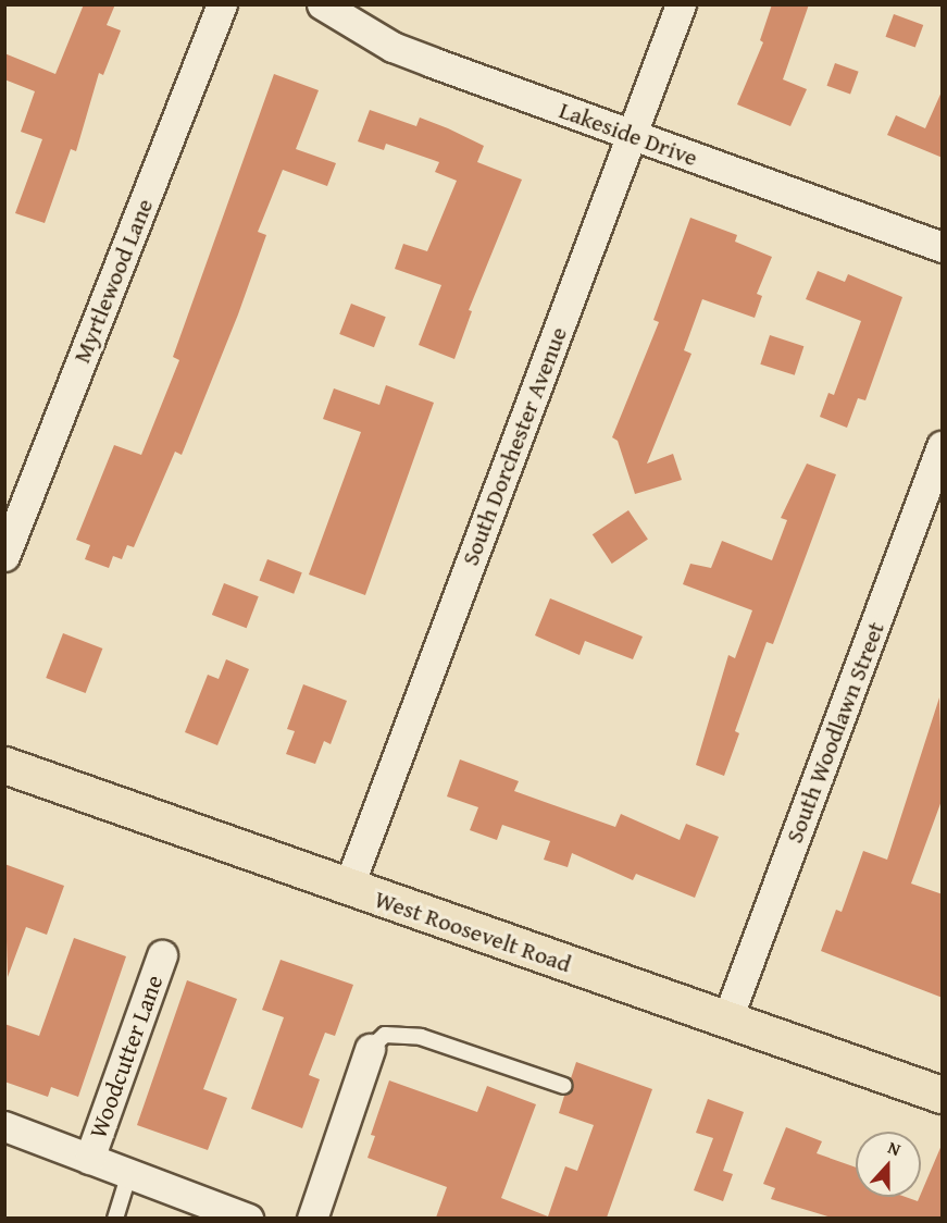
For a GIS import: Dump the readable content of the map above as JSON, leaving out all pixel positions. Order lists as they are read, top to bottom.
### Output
{
  "streets": {
    "main road": ["West Roosevelt Road"],
    "street": [
      "Lakeside Drive",
      "Myrtlewood Lane",
      "South Dorchester Avenue",
      "South Woodlawn Street",
      "Woodcutter Lane"
    ]
  },
  "crossings": [
    ["Lakeside Drive", "South Dorchester Avenue"],
    ["South Dorchester Avenue", "West Roosevelt Road"],
    ["South Woodlawn Street", "West Roosevelt Road"]
  ],
  "north": "top"
}
